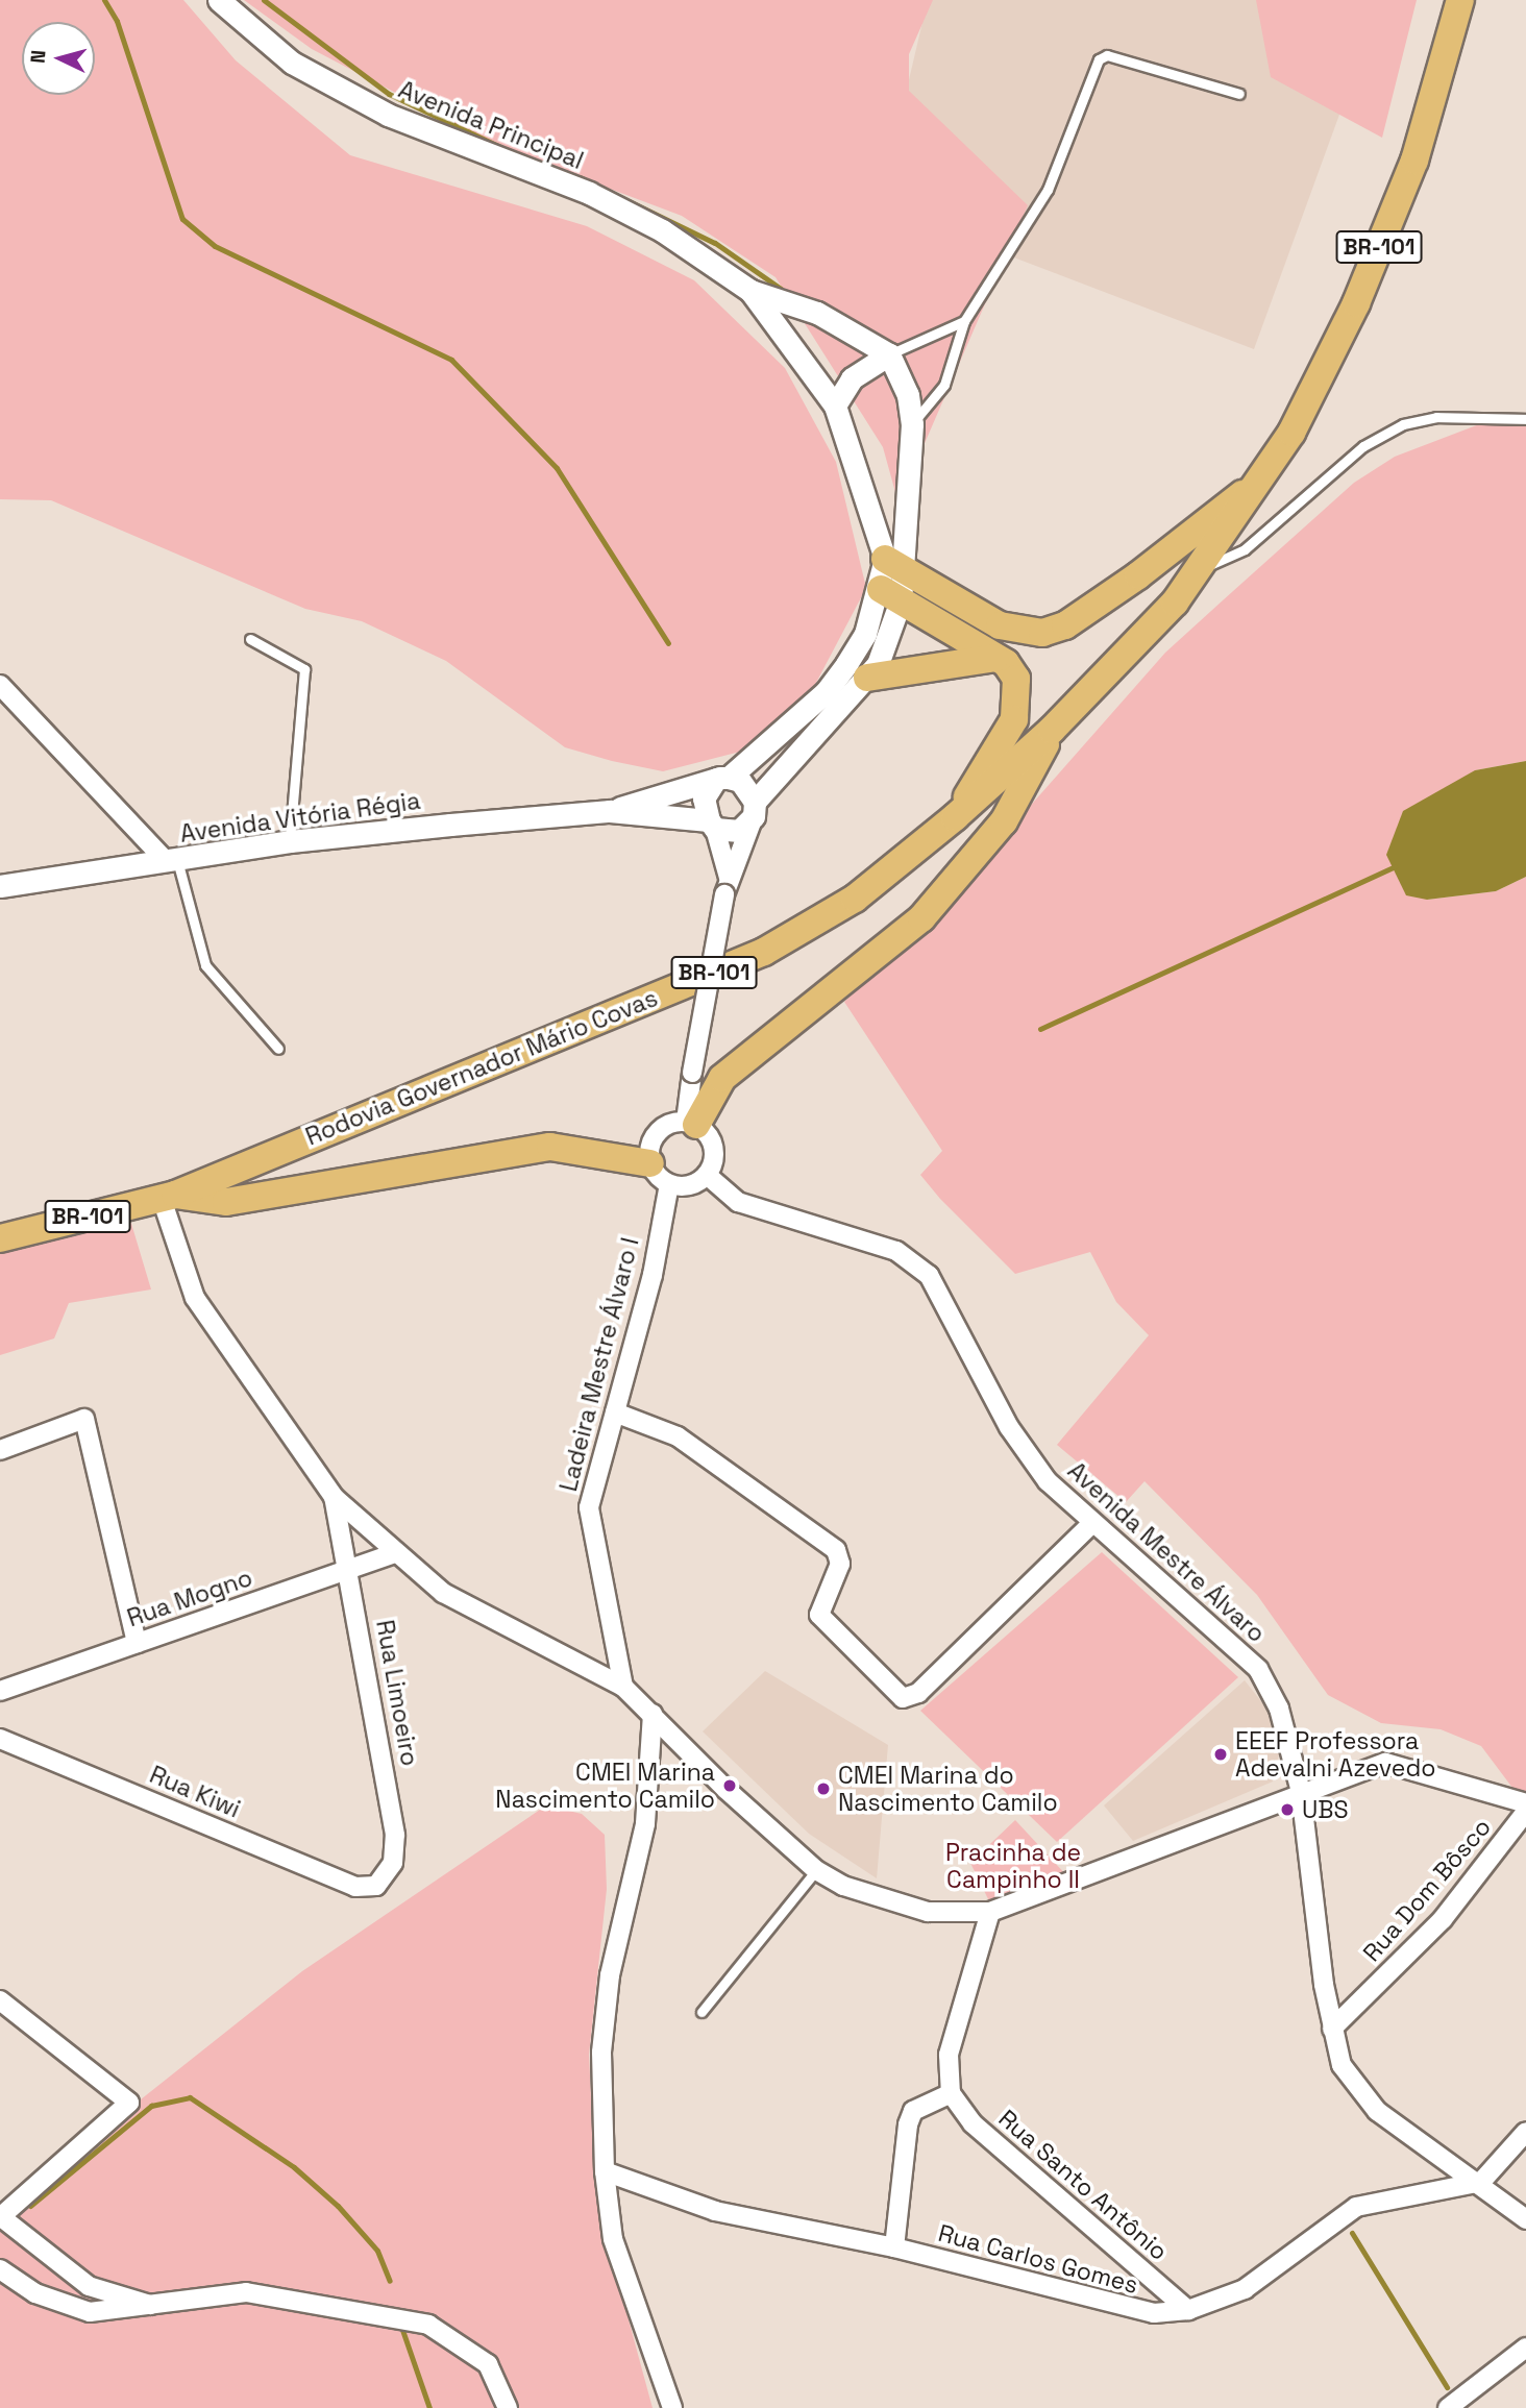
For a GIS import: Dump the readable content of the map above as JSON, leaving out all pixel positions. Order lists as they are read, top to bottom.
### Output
{
  "streets": {
    "main road": ["BR-101", "Rodovia Governador Mário Covas"],
    "street": [
      "Avenida Principal",
      "Avenida Vitória Régia",
      "Ladeira Mestre Álvaro I",
      "Avenida Mestre Álvaro",
      "Rua Mogno",
      "Rua Limoeiro",
      "Rua Kiwi",
      "Rua Dom Bôsco",
      "Rua Santo Antônio",
      "Rua Carlos Gomes"
    ]
  },
  "crossings": [
    ["Ladeira Mestre Álvaro I", "Avenida Mestre Álvaro"],
    ["Avenida Mestre Álvaro", "Rua Dom Bôsco"],
    ["Avenida Mestre Álvaro", "Rua Carlos Gomes"],
    ["Rua Mogno", "Rua Limoeiro"],
    ["Rua Limoeiro", "Rua Kiwi"],
    ["Rua Santo Antônio", "Rua Carlos Gomes"]
  ],
  "parks": ["Pracinha de Campinho II"],
  "places": [
    "EEEF Professora Adevalni Azevedo",
    "CMEI Marina Nascimento Camilo",
    "CMEI Marina do Nascimento Camilo",
    "UBS"
  ],
  "north": "left"
}
